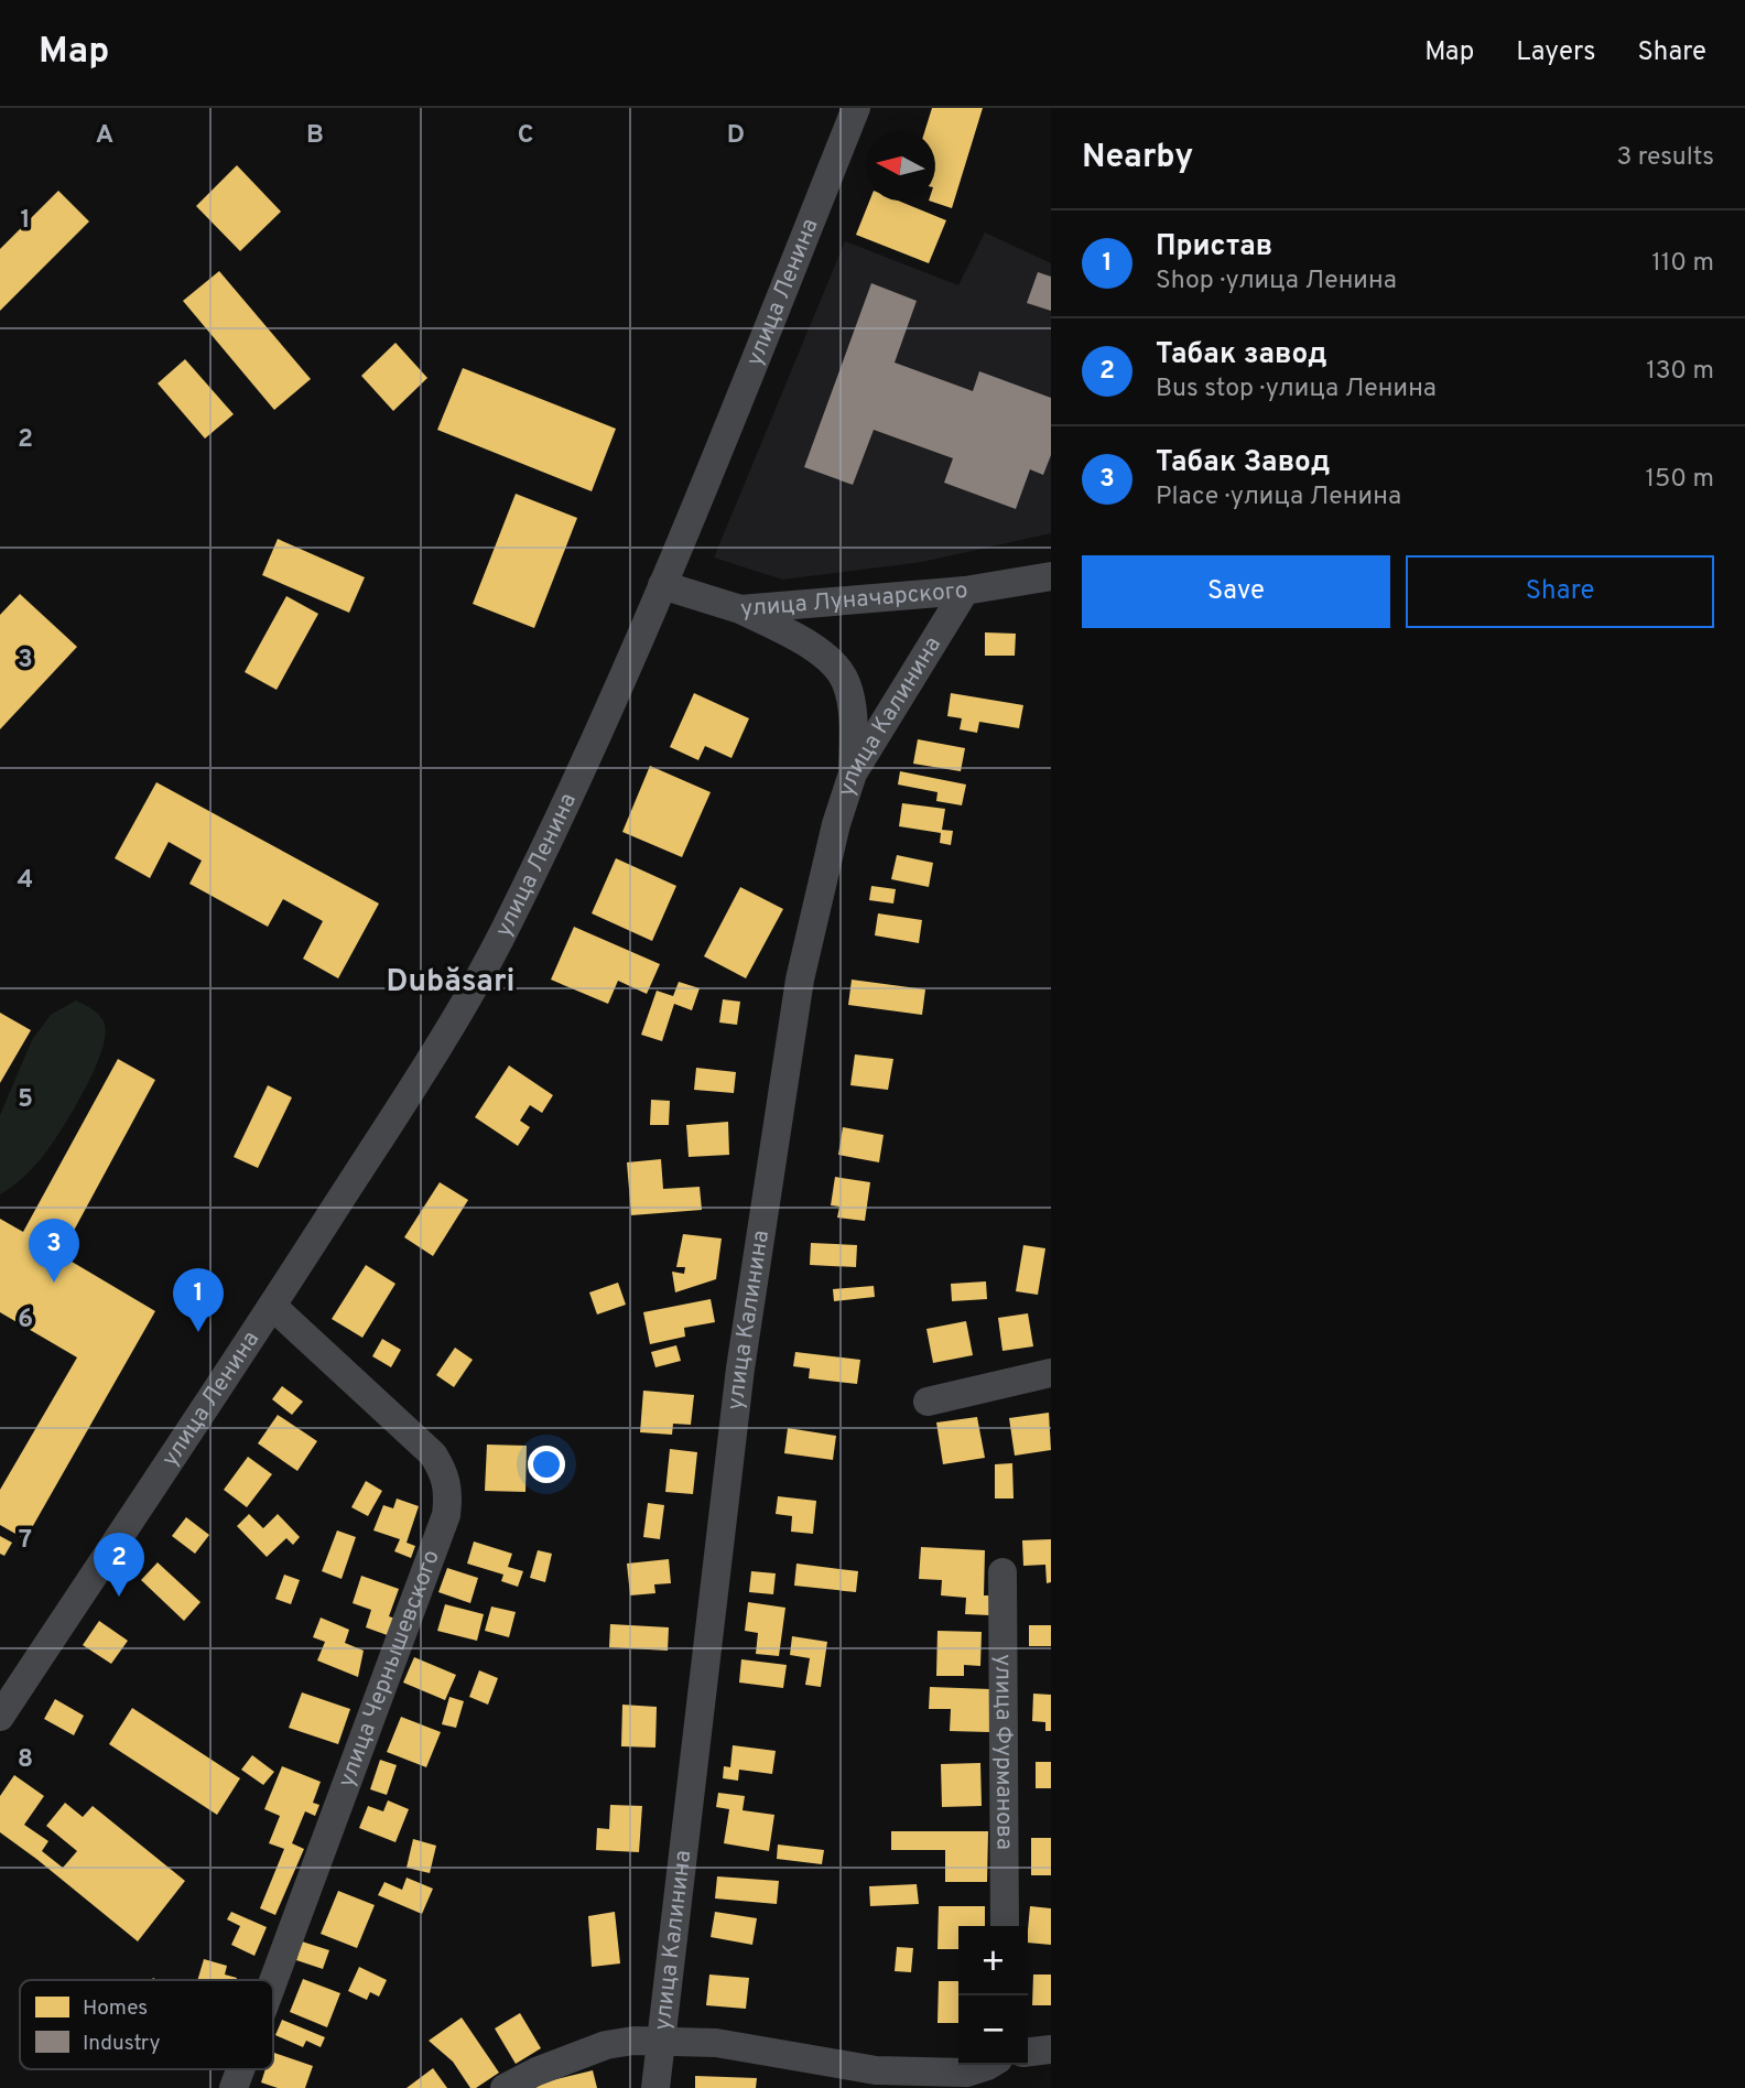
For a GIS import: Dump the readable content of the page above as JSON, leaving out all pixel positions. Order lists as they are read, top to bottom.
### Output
{
  "streets": {
    "street": [
      "улица Ленина",
      "улица Луначарского",
      "улица Калинина",
      "улица Чернышевского",
      "улица Фурманова"
    ]
  },
  "crossings": [
    ["улица Ленина", "улица Луначарского"],
    ["улица Ленина", "улица Чернышевского"],
    ["улица Луначарского", "улица Калинина"]
  ],
  "districts": ["Dubăsari"],
  "legend": ["Homes", "Industry"],
  "north": "left",
  "page": {
    "header": "Map",
    "nav": ["Map", "Layers", "Share"],
    "heading": ["Nearby", "3 results"],
    "list": [
      {
        "mark": "1",
        "name": "Пристав",
        "note": "Shop · улица Ленина",
        "value": "110 m"
      },
      {
        "mark": "2",
        "name": "Табак завод",
        "note": "Bus stop · улица Ленина",
        "value": "130 m"
      },
      {
        "mark": "3",
        "name": "Табак Завод",
        "note": "Place · улица Ленина",
        "value": "150 m"
      }
    ],
    "buttons": ["Save", "Share"],
    "pins": ["3", "1", "2"],
    "map_buttons": ["+", "−"]
  },
  "grid": {
    "columns": [
      "A",
      "B",
      "C",
      "D"
    ],
    "rows": [
      "1",
      "2",
      "3",
      "4",
      "5",
      "6",
      "7",
      "8"
    ]
  }
}
